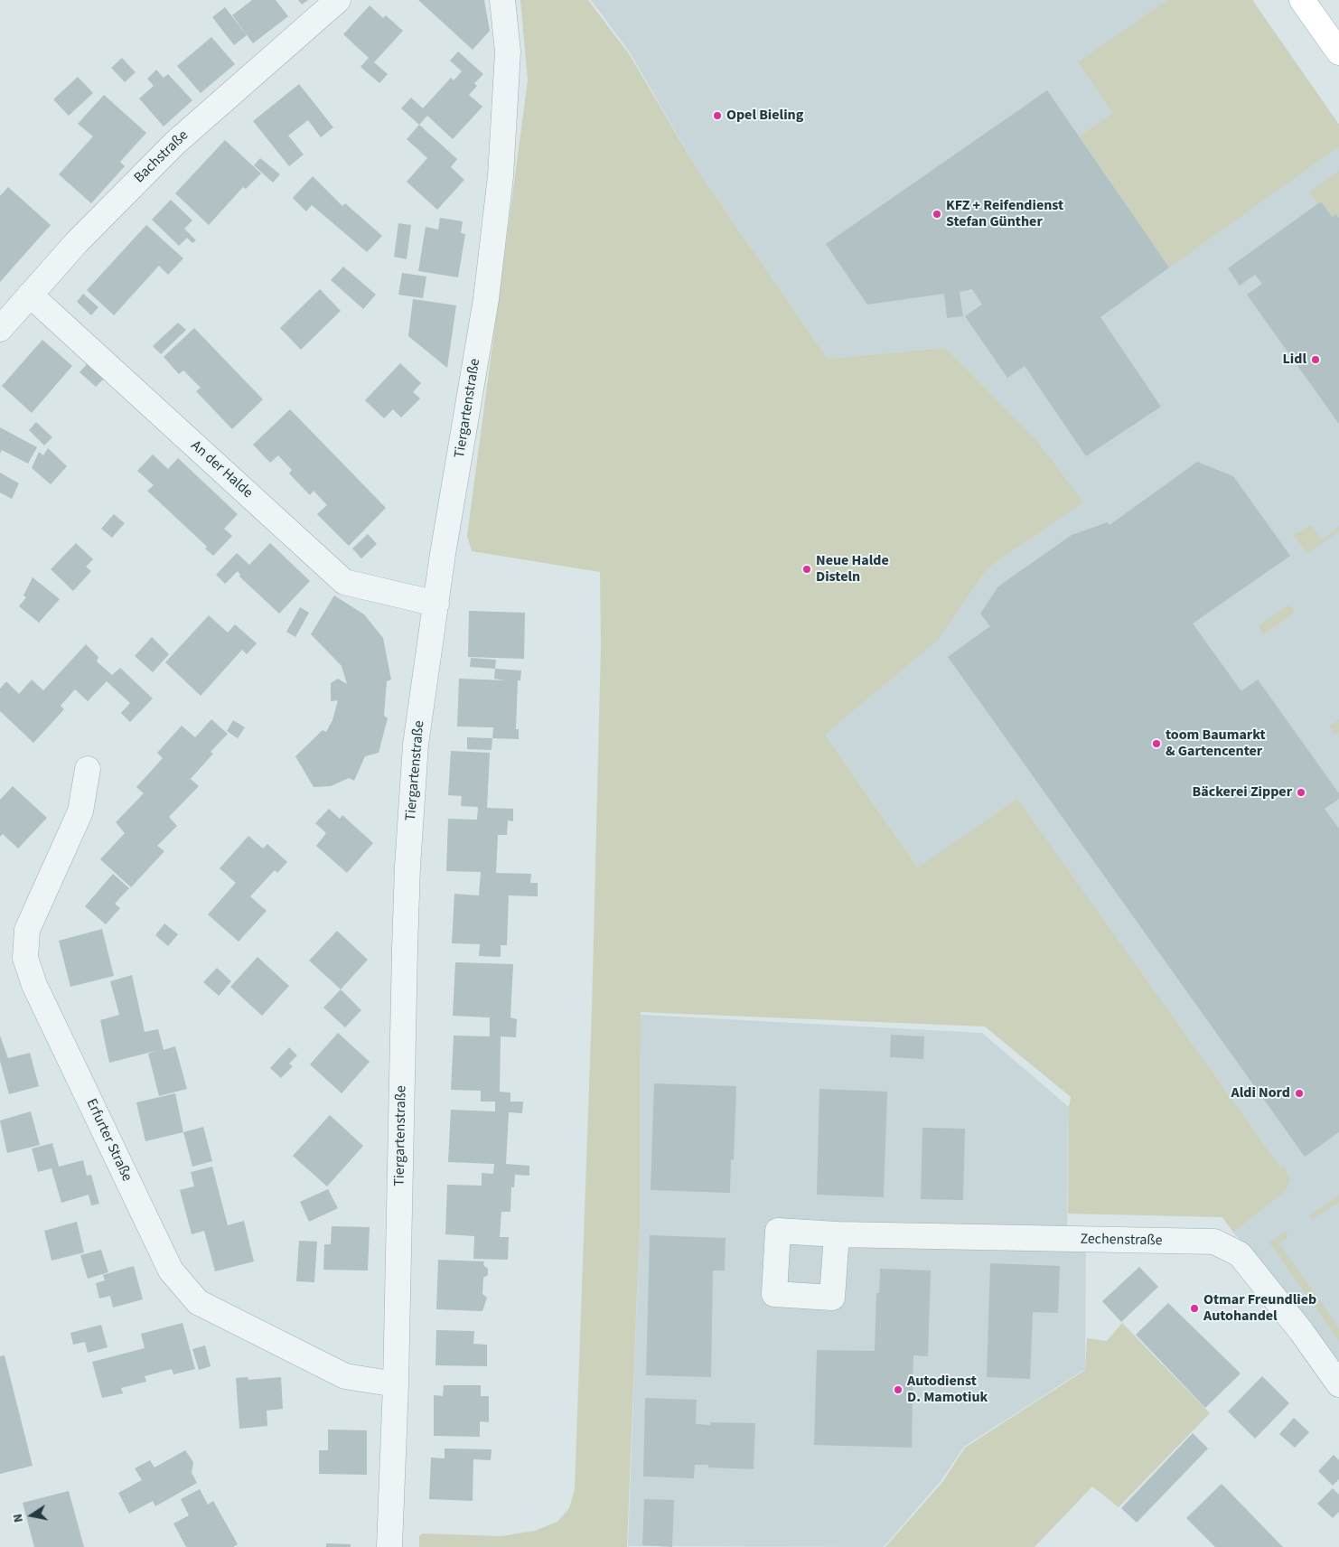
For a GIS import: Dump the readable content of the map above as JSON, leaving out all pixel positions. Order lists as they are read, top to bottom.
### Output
{
  "streets": {
    "street": [
      "Bachstraße",
      "Tiergartenstraße",
      "An der Halde",
      "Erfurter Straße",
      "Zechenstraße"
    ]
  },
  "crossings": [
    ["Bachstraße", "An der Halde"],
    ["Tiergartenstraße", "An der Halde"],
    ["Tiergartenstraße", "Erfurter Straße"]
  ],
  "places": [
    "Opel Bieling",
    "KFZ + Reifendienst Stefan Günther",
    "Lidl",
    "Neue Halde Disteln",
    "toom Baumarkt & Gartencenter",
    "Bäckerei Zipper",
    "Aldi Nord",
    "Otmar Freundlieb Autohandel",
    "Autodienst D. Mamotiuk"
  ],
  "north": "left"
}
